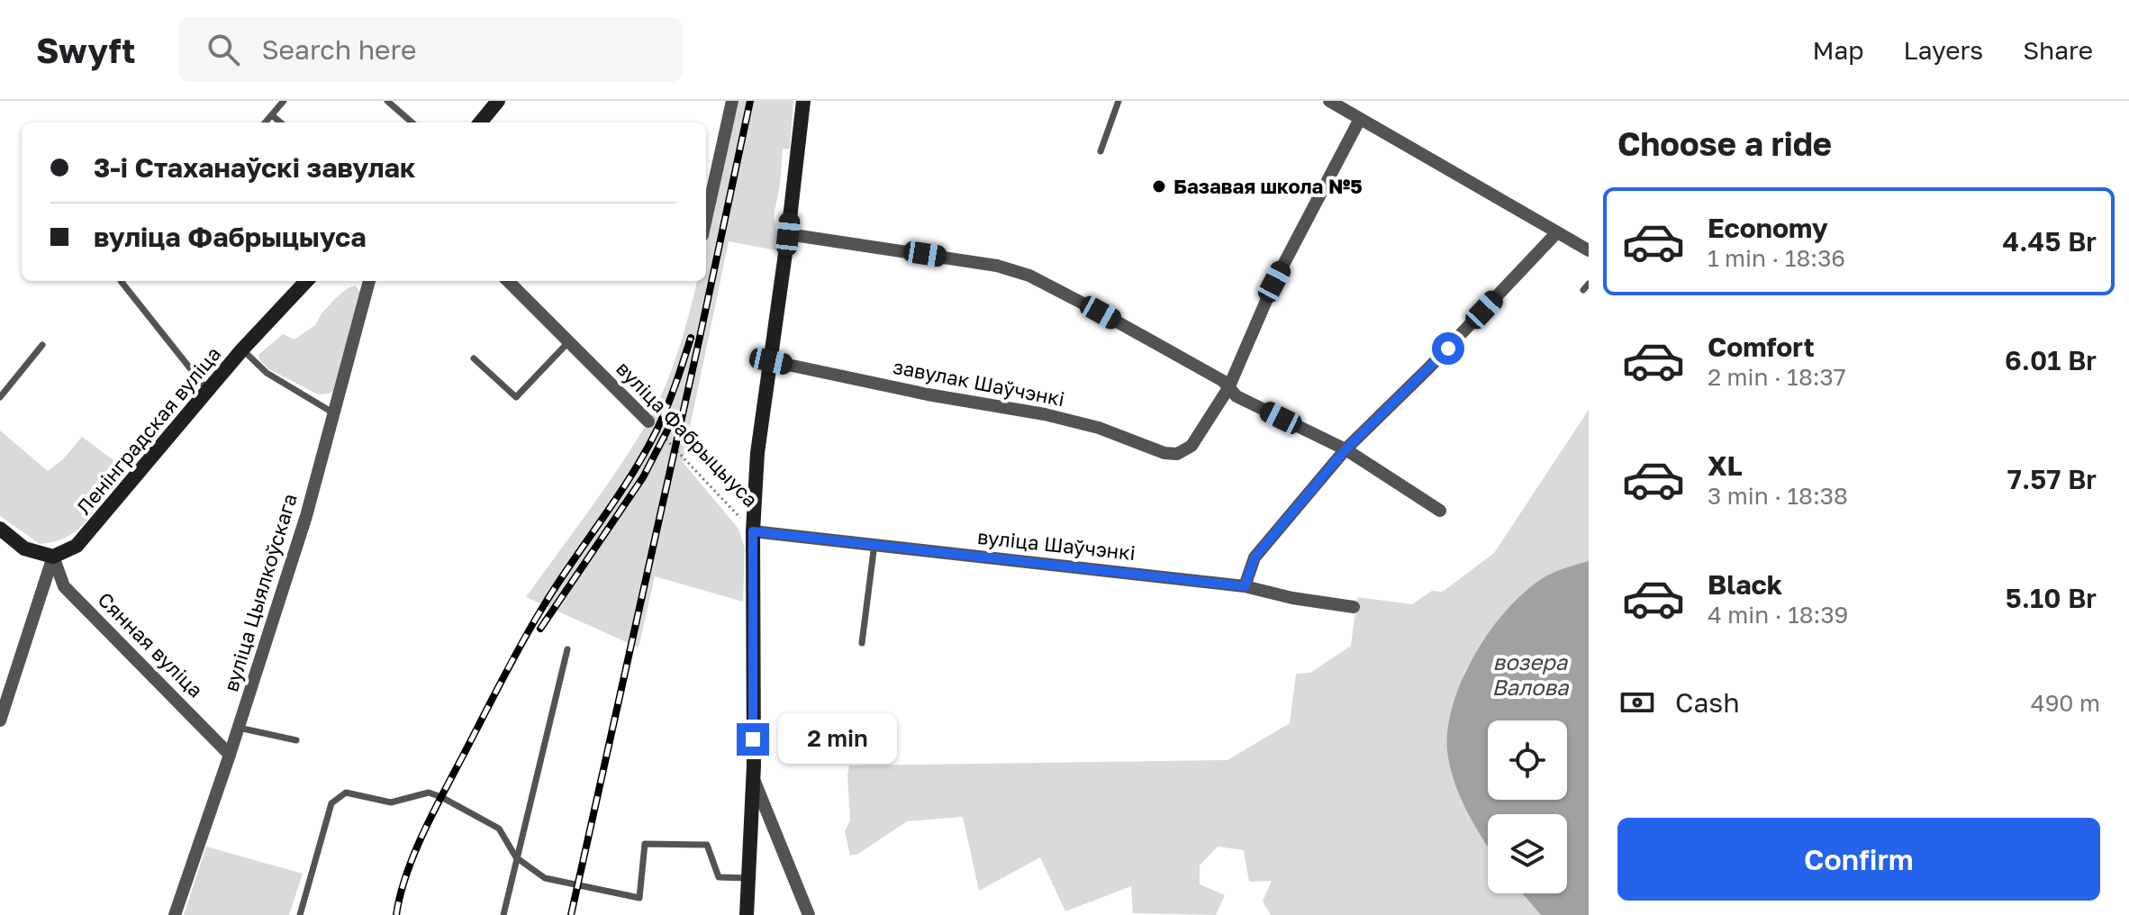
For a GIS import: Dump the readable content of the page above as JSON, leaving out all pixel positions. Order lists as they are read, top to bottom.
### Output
{
  "streets": {
    "street": [
      "завулак Шаўчэнкі",
      "Ленінградская вуліца",
      "вуліца Фабрыцыуса",
      "вуліца Шаўчэнкі",
      "вуліца Цыялкоўскага",
      "Сянная вуліца"
    ]
  },
  "crossings": [
    ["Ленінградская вуліца", "Сянная вуліца"],
    ["вуліца Фабрыцыуса", "вуліца Шаўчэнкі"],
    ["вуліца Цыялкоўскага", "Сянная вуліца"]
  ],
  "water": ["возера Валова"],
  "places": ["Базавая школа №5"],
  "page": {
    "header": "Swyft",
    "search": "Search here",
    "nav": ["Map", "Layers", "Share"],
    "heading": "Choose a ride",
    "banner": ["3-і Стаханаўскі завулак", "вуліца Фабрыцыуса"],
    "list": [
      {
        "name": "Economy",
        "note": "1 min · 18:36",
        "value": "4.45 Br"
      },
      {
        "name": "Comfort",
        "note": "2 min · 18:37",
        "value": "6.01 Br"
      },
      {
        "name": "XL",
        "note": "3 min · 18:38",
        "value": "7.57 Br"
      },
      {
        "name": "Black",
        "note": "4 min · 18:39",
        "value": "5.10 Br"
      }
    ],
    "pay": ["Cash", "490 m"],
    "bubble": "2 min",
    "buttons": "Confirm"
  }
}
